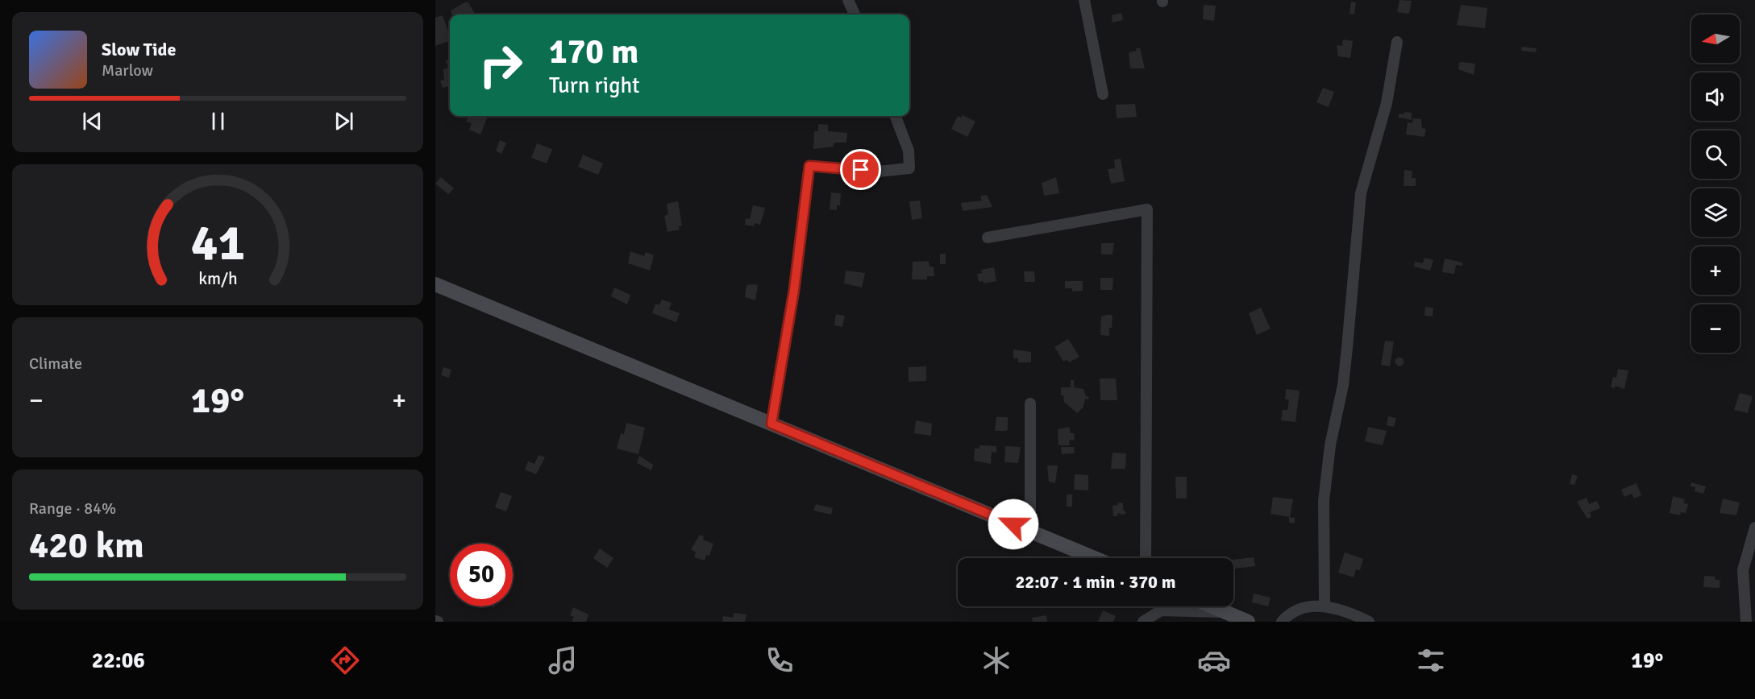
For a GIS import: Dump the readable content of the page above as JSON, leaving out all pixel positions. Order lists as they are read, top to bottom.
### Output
{
  "north": "left",
  "page": {
    "map_buttons": ["+", "−"],
    "turn": ["170 m", "Turn right"],
    "song": ["Slow Tide", "Marlow"],
    "tile": [
      "Climate",
      ["Range · 84%", "420 km"]
    ],
    "heat": ["−", "19°", "+"],
    "limit": "50",
    "trip": "22:07 · 1 min · 370 m",
    "tabs": ["22:06", "19°"],
    "gauge": ["41", "km/h"]
  }
}
